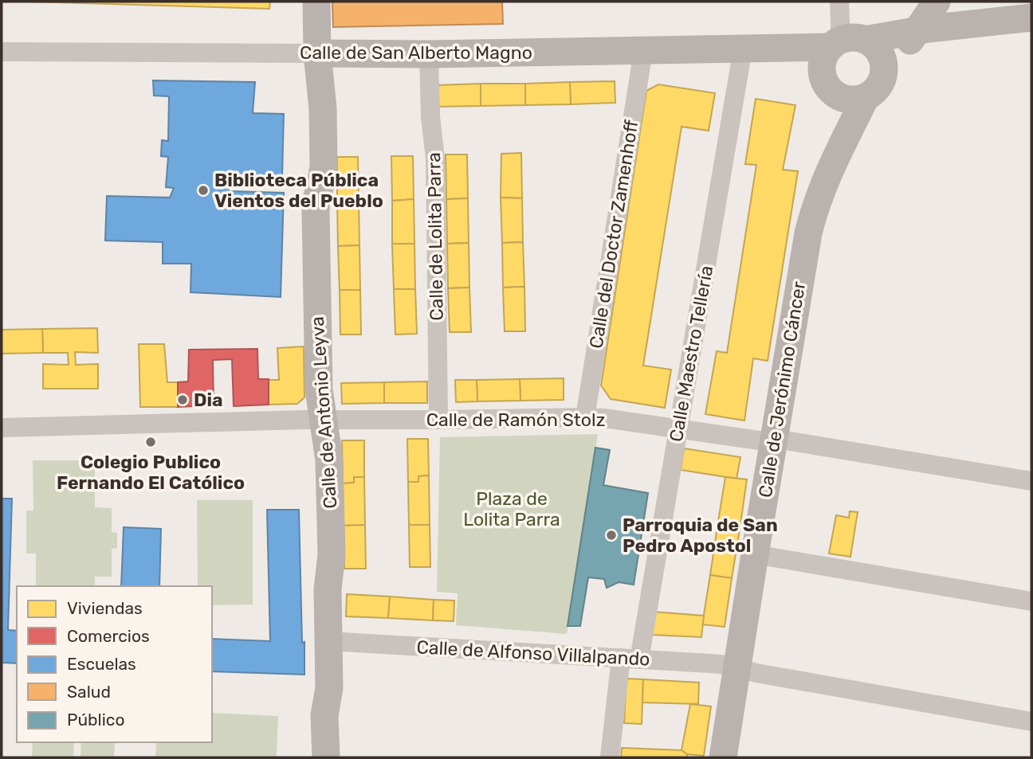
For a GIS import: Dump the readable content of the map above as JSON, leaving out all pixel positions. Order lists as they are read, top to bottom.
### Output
{
  "streets": {
    "street": [
      "Calle de San Alberto Magno",
      "Calle del Doctor Zamenhoff",
      "Calle de Lolita Parra",
      "Calle Maestro Tellería",
      "Calle de Jerónimo Cáncer",
      "Calle de Antonio Leyva",
      "Calle de Ramón Stolz",
      "Calle de Alfonso Villalpando"
    ]
  },
  "crossings": [
    ["Calle de San Alberto Magno", "Calle del Doctor Zamenhoff"],
    ["Calle de San Alberto Magno", "Calle de Lolita Parra"],
    ["Calle de San Alberto Magno", "Calle Maestro Tellería"],
    ["Calle de San Alberto Magno", "Calle de Jerónimo Cáncer"],
    ["Calle de San Alberto Magno", "Calle de Antonio Leyva"],
    ["Calle del Doctor Zamenhoff", "Calle de Ramón Stolz"],
    ["Calle de Lolita Parra", "Calle de Ramón Stolz"],
    ["Calle Maestro Tellería", "Calle de Ramón Stolz"],
    ["Calle Maestro Tellería", "Calle de Alfonso Villalpando"],
    ["Calle de Jerónimo Cáncer", "Calle de Ramón Stolz"],
    ["Calle de Jerónimo Cáncer", "Calle de Alfonso Villalpando"],
    ["Calle de Antonio Leyva", "Calle de Ramón Stolz"],
    ["Calle de Antonio Leyva", "Calle de Alfonso Villalpando"]
  ],
  "parks": ["Plaza de Lolita Parra"],
  "places": [
    "Biblioteca Pública Vientos del Pueblo",
    "Dia",
    "Colegio Publico Fernando El Católico",
    "Parroquia de San Pedro Apostol"
  ],
  "legend": [
    "Viviendas",
    "Comercios",
    "Escuelas",
    "Salud",
    "Público"
  ]
}
